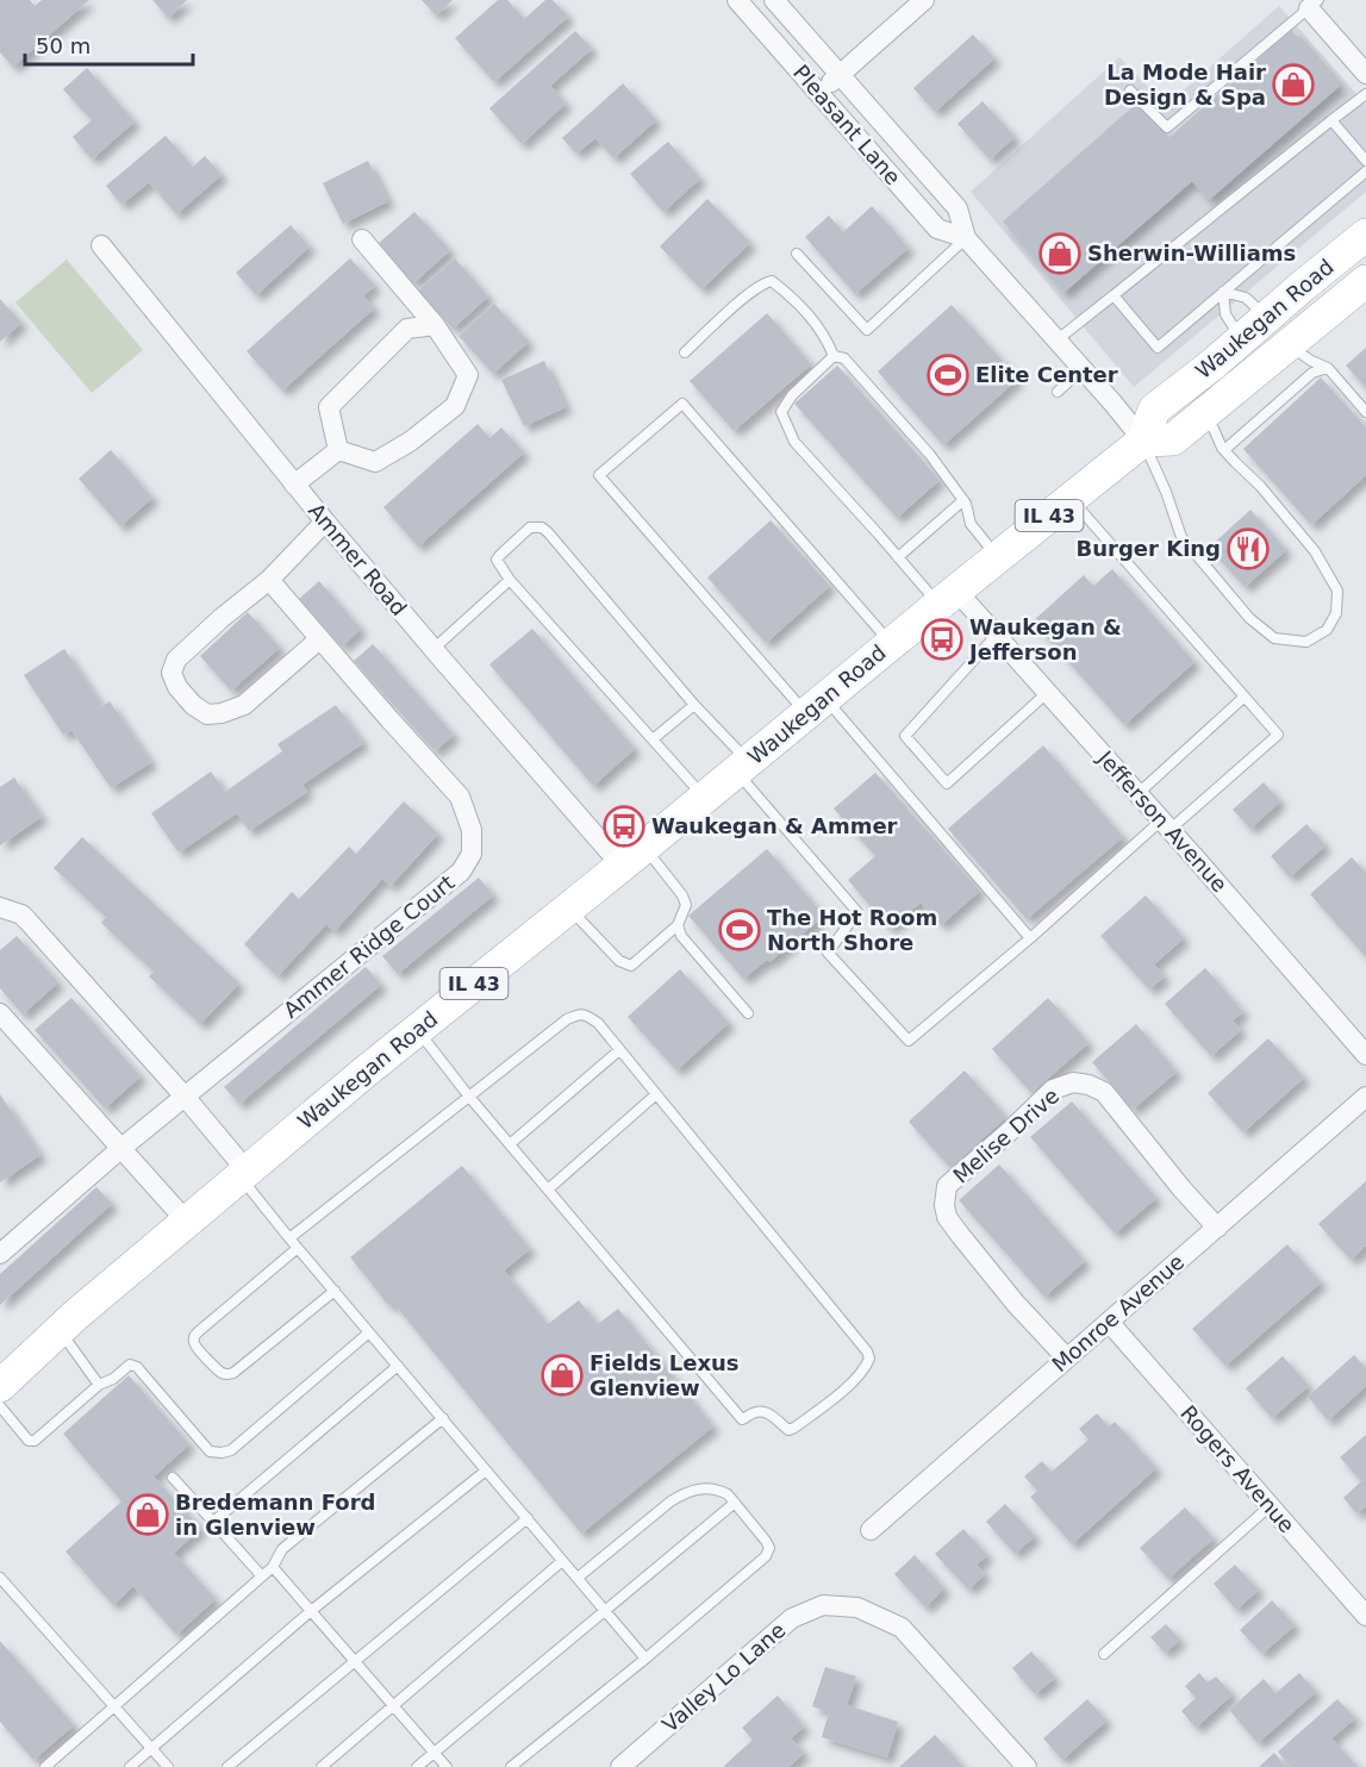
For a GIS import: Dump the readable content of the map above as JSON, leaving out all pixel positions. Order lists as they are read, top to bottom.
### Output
{
  "streets": {
    "main road": ["Waukegan Road", "IL 43"],
    "street": [
      "Pleasant Lane",
      "Ammer Road",
      "Jefferson Avenue",
      "Ammer Ridge Court",
      "Melise Drive",
      "Monroe Avenue",
      "Rogers Avenue",
      "Valley Lo Lane"
    ]
  },
  "crossings": [
    ["Pleasant Lane", "Waukegan Road"],
    ["Waukegan Road", "Ammer Road"],
    ["Waukegan Road", "Jefferson Avenue"],
    ["Melise Drive", "Monroe Avenue"],
    ["Monroe Avenue", "Rogers Avenue"]
  ],
  "places": {
    "shop": [
      "La Mode Hair Design & Spa",
      "Sherwin-Williams",
      "Fields Lexus Glenview",
      "Bredemann Ford in Glenview"
    ],
    "sports": ["Elite Center", "The Hot Room North Shore"],
    "restaurant": ["Burger King"],
    "bus stop": ["Waukegan & Jefferson", "Waukegan & Ammer"]
  },
  "scale_bar": "50 m"
}
